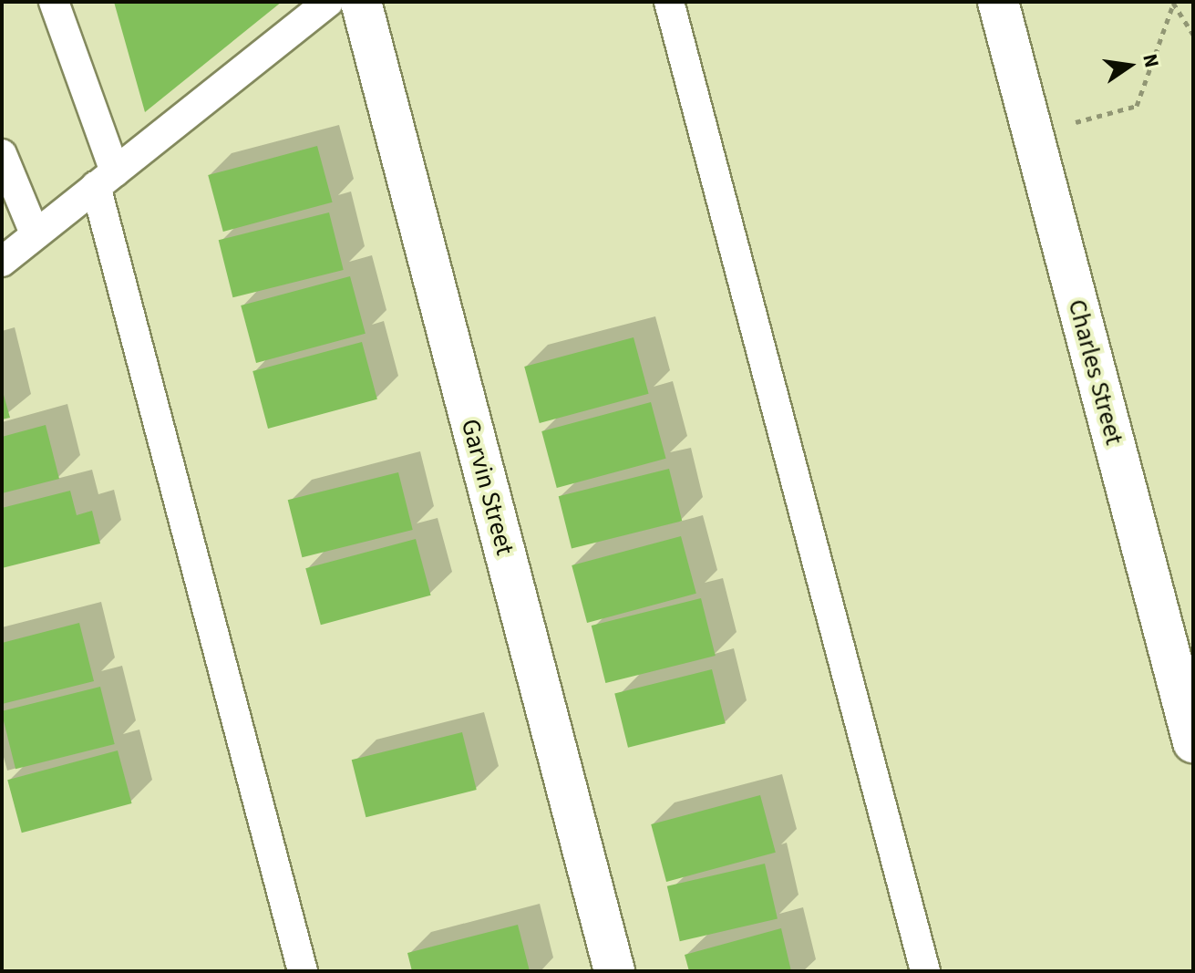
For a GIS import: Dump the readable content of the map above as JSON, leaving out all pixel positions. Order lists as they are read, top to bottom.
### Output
{
  "streets": {
    "street": ["Charles Street", "Garvin Street"]
  },
  "north": "right"
}
